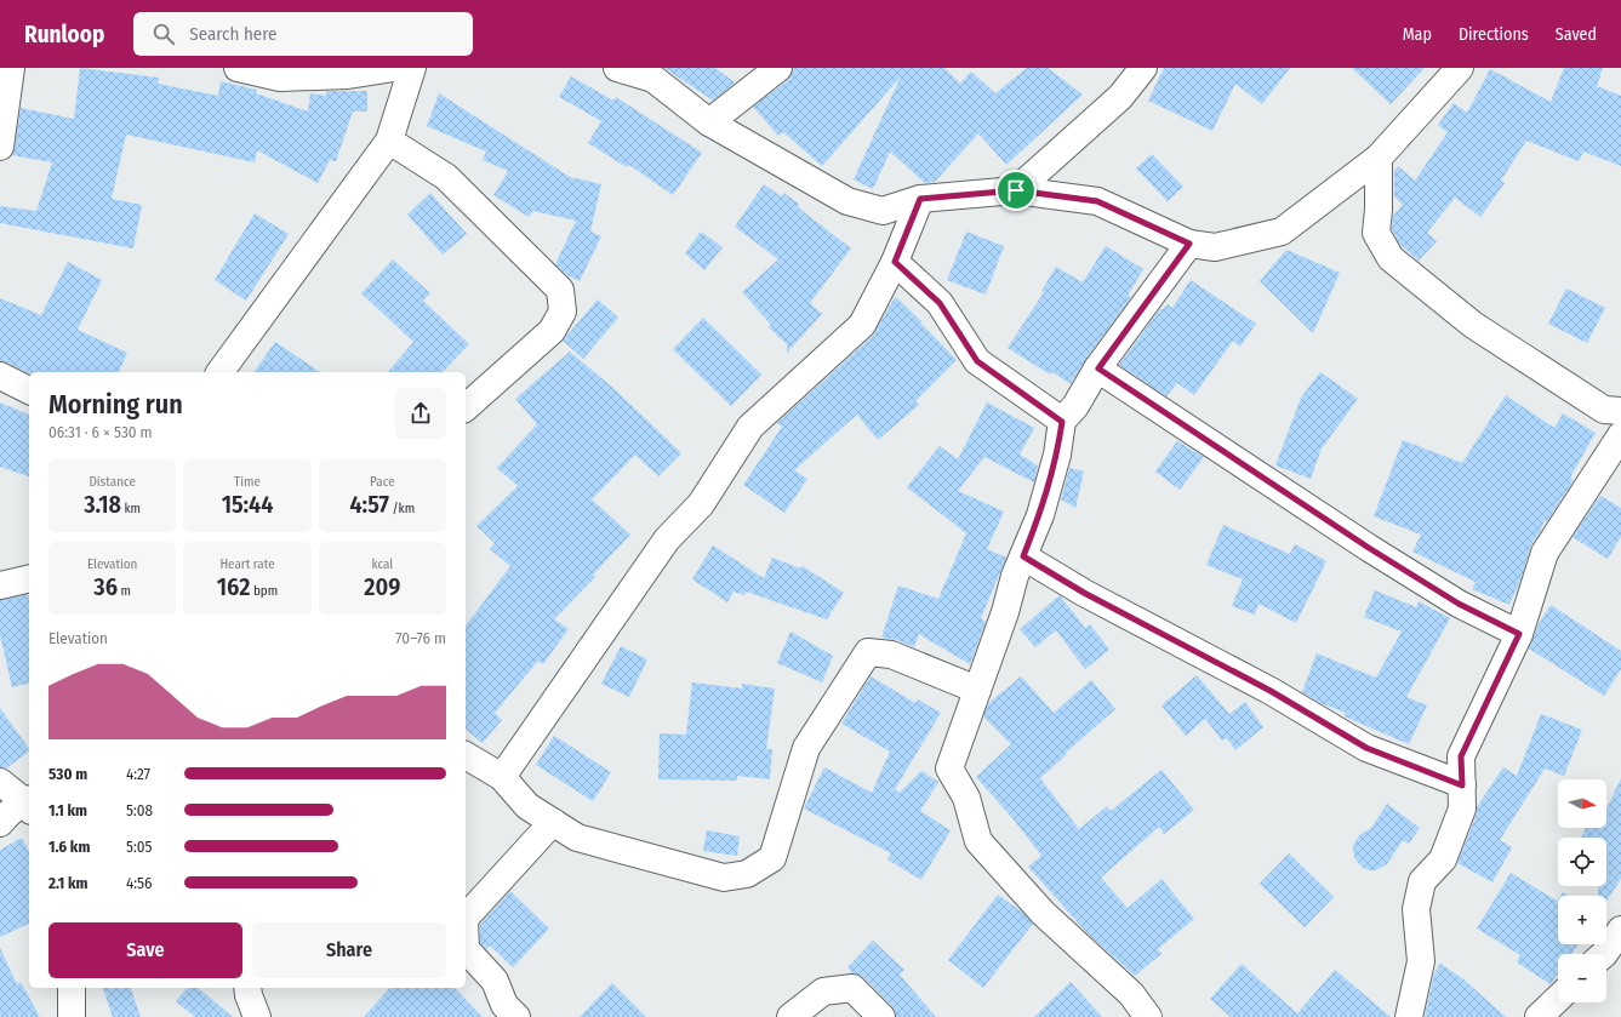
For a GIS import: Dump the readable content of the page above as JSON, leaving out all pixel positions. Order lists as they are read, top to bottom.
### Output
{
  "north": "right",
  "page": {
    "header": "Runloop",
    "search": "Search here",
    "nav": ["Map", "Directions", "Saved"],
    "heading": ["Morning run", "06:31 · 6 × 530 m"],
    "stats": [
      ["Distance", "3.18 km"],
      ["Time", "15:44"],
      ["Pace", "4:57 /km"],
      ["Elevation", "36 m"],
      ["Heart rate", "162 bpm"],
      ["kcal", "209"]
    ],
    "chart": ["Elevation", "70–76 m"],
    "list": [
      {
        "name": "530 m",
        "note": "4:27"
      },
      {
        "name": "1.1 km",
        "note": "5:08"
      },
      {
        "name": "1.6 km",
        "note": "5:05"
      },
      {
        "name": "2.1 km",
        "note": "4:56"
      }
    ],
    "map_buttons": ["+", "−"],
    "buttons": ["Save", "Share"]
  }
}
